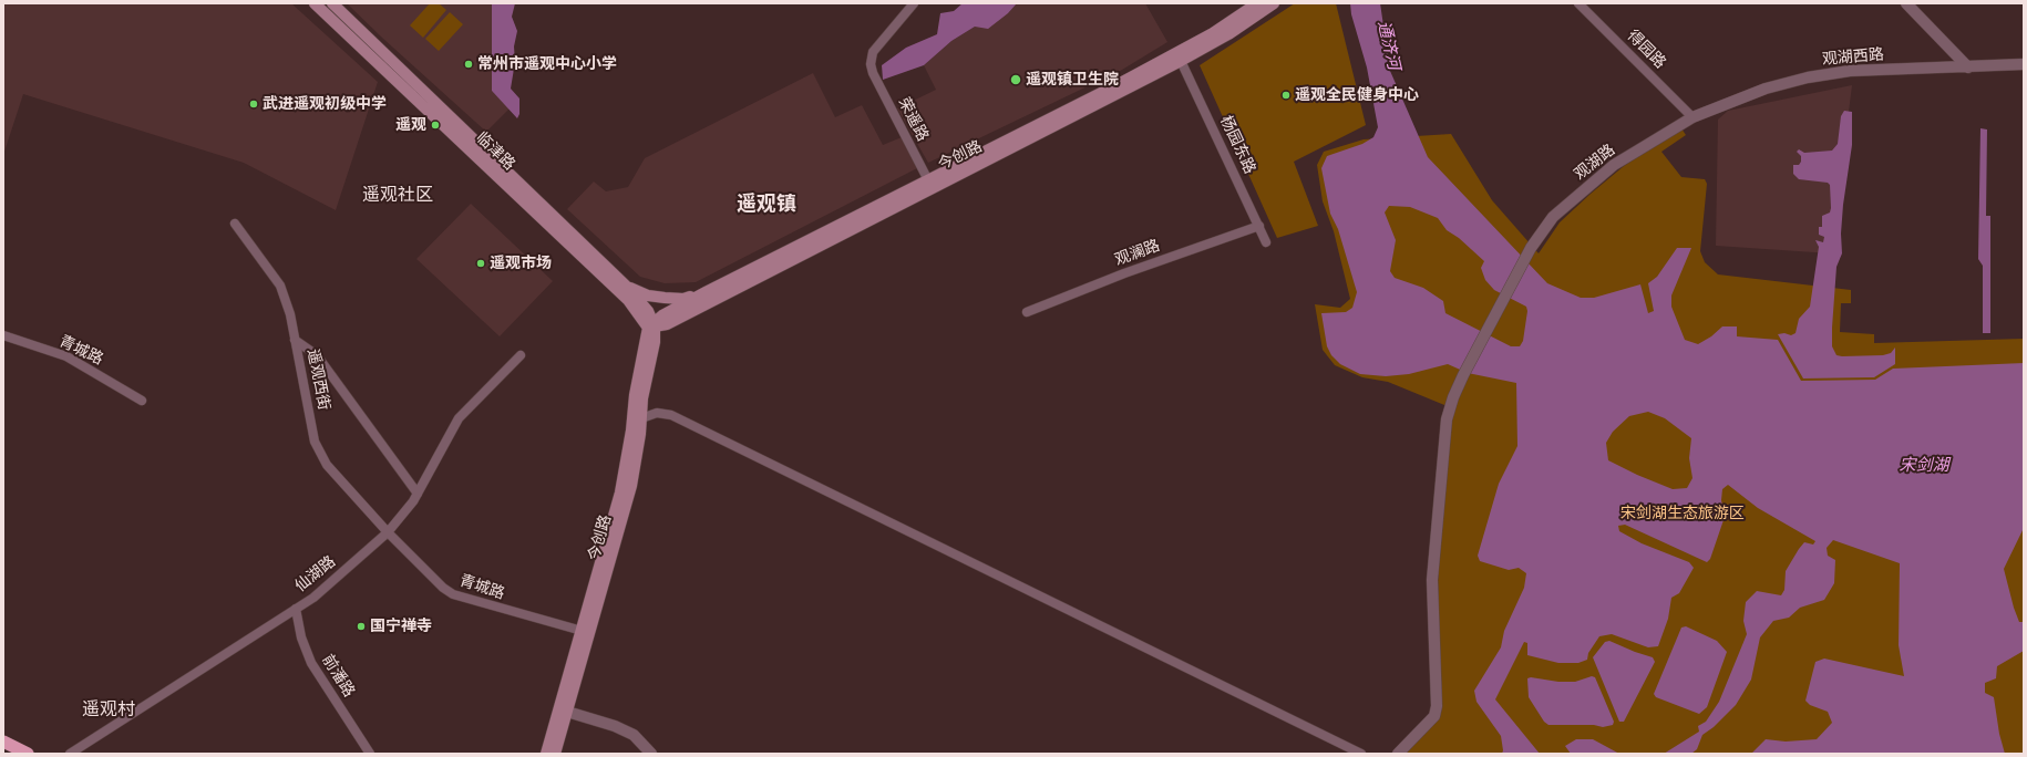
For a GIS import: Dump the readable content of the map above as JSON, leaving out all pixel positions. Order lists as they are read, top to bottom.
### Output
{
  "streets": {
    "main road": ["临津路", "今创路"],
    "street": [
      "得园路",
      "观湖西路",
      "荣遥路",
      "杨园东路",
      "观湖路",
      "观澜路",
      "青城路",
      "遥观西街",
      "仙湖路",
      "前潘路"
    ]
  },
  "crossings": [
    ["得园路", "观湖西路"],
    ["得园路", "观湖路"],
    ["观湖西路", "观湖路"],
    ["荣遥路", "今创路"],
    ["杨园东路", "今创路"],
    ["杨园东路", "观澜路"],
    ["临津路", "今创路"],
    ["今创路", "青城路"],
    ["青城路", "遥观西街"],
    ["青城路", "仙湖路"],
    ["遥观西街", "仙湖路"],
    ["仙湖路", "前潘路"]
  ],
  "districts": ["遥观社区", "遥观镇", "遥观村"],
  "water": ["通济河", "宋剑湖"],
  "parks": ["宋剑湖生态旅游区"],
  "places": [
    "常州市遥观中心小学",
    "遥观镇卫生院",
    "遥观全民健身中心",
    "武进遥观初级中学",
    "遥观",
    "遥观市场",
    "国宁禅寺"
  ]
}
